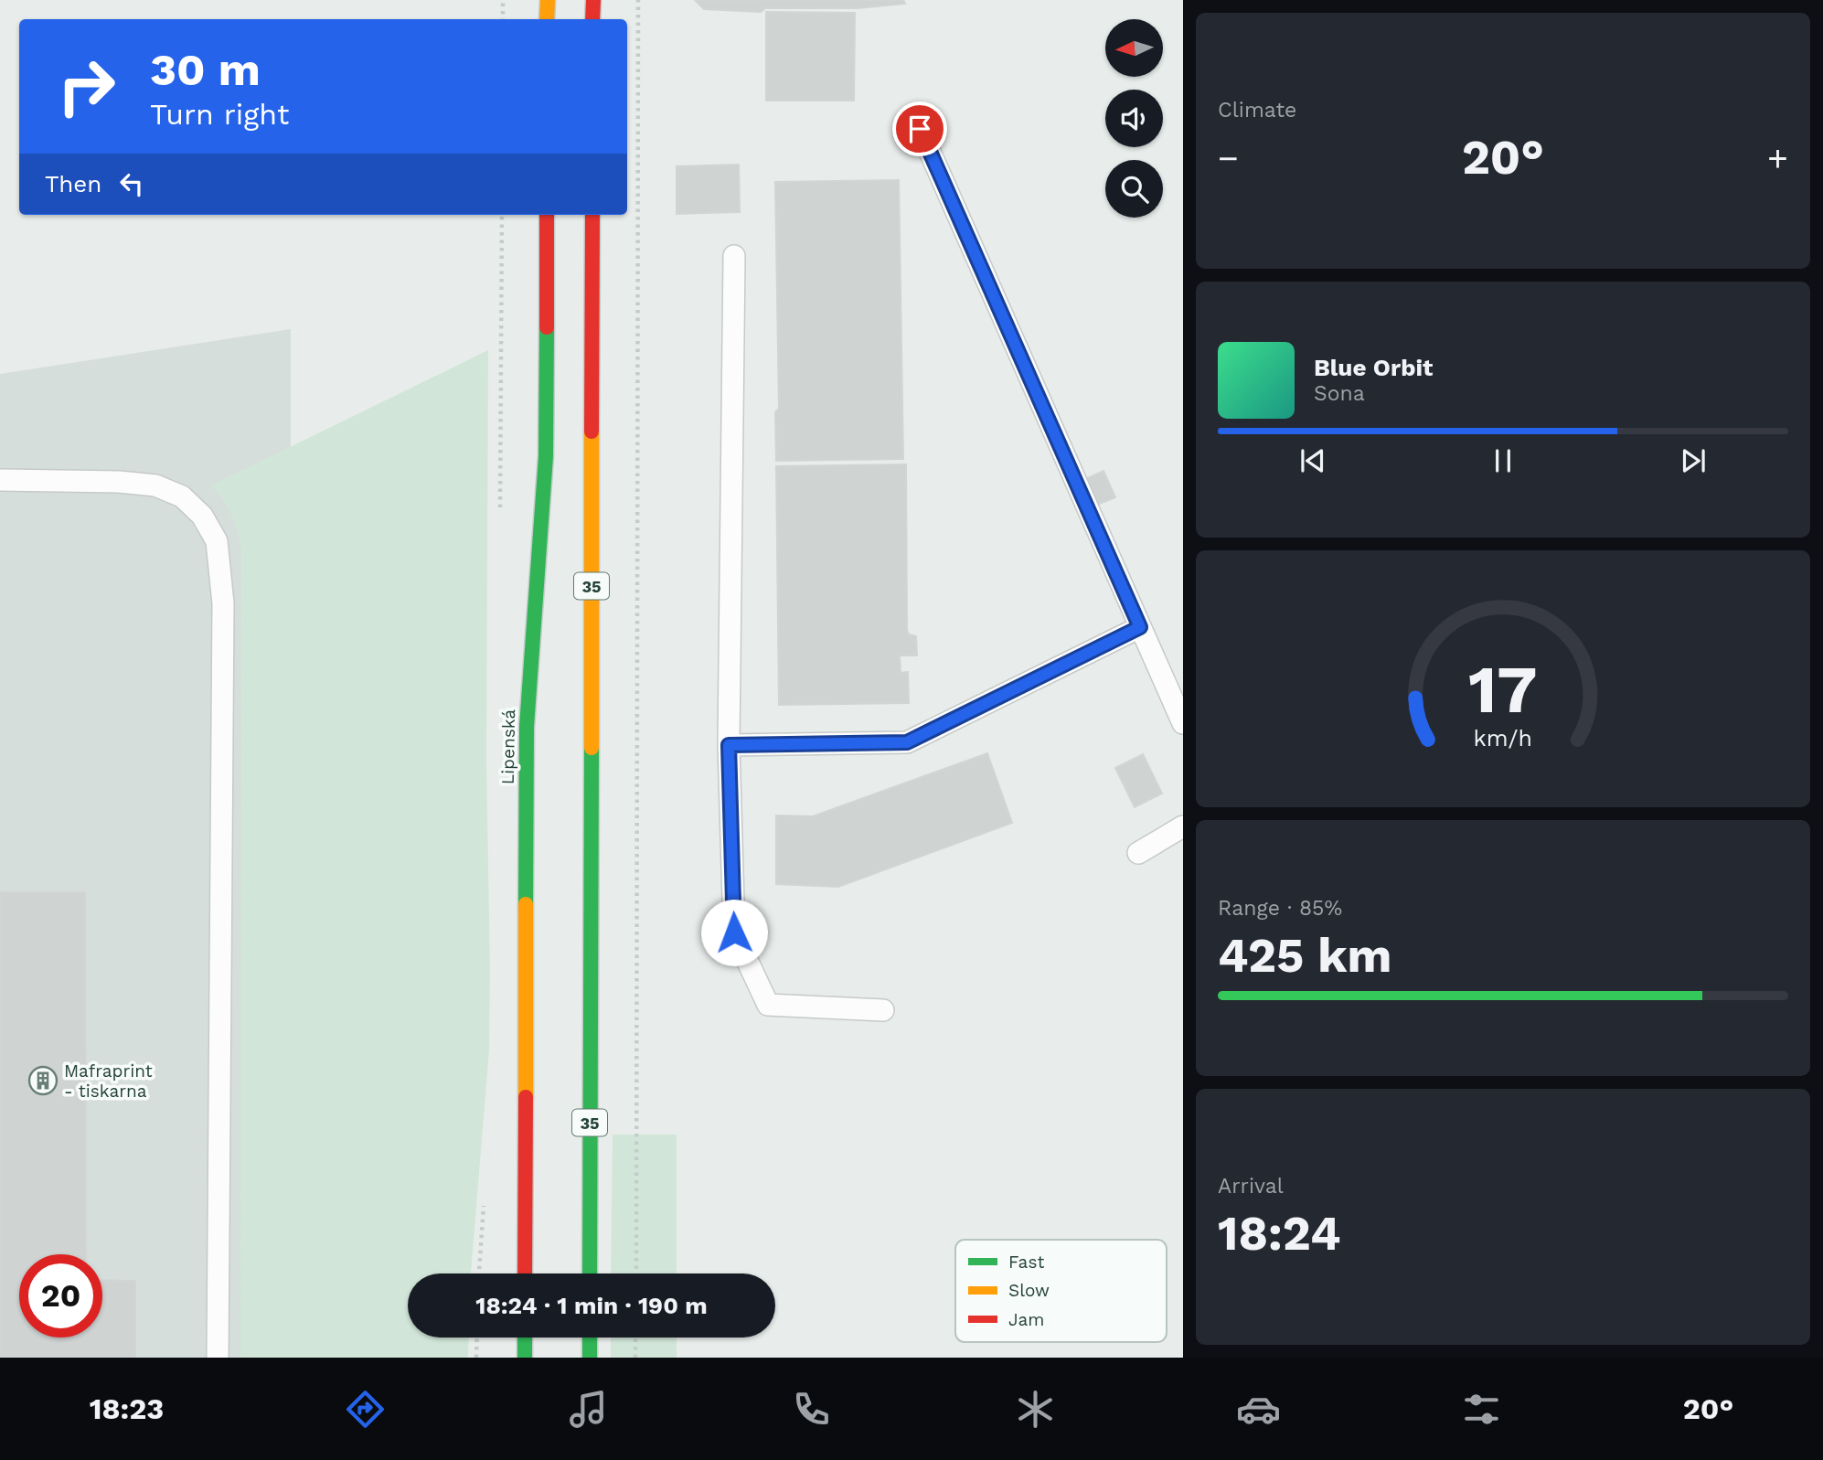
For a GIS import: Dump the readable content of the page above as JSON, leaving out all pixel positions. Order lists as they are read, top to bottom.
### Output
{
  "streets": {
    "main road": ["35", "Lipenská"]
  },
  "places": {
    "building": ["Mafraprint - tiskarna"]
  },
  "legend": ["Fast", "Slow", "Jam"],
  "north": "left",
  "page": {
    "tile": [
      "Climate",
      ["Range · 85%", "425 km"],
      ["Arrival", "18:24"]
    ],
    "turn": ["30 m", "Turn right"],
    "heat": ["−", "20°", "+"],
    "then": "Then",
    "song": ["Blue Orbit", "Sona"],
    "limit": "20",
    "trip": "18:24 · 1 min · 190 m",
    "tabs": ["18:23", "20°"],
    "gauge": ["17", "km/h"]
  }
}
